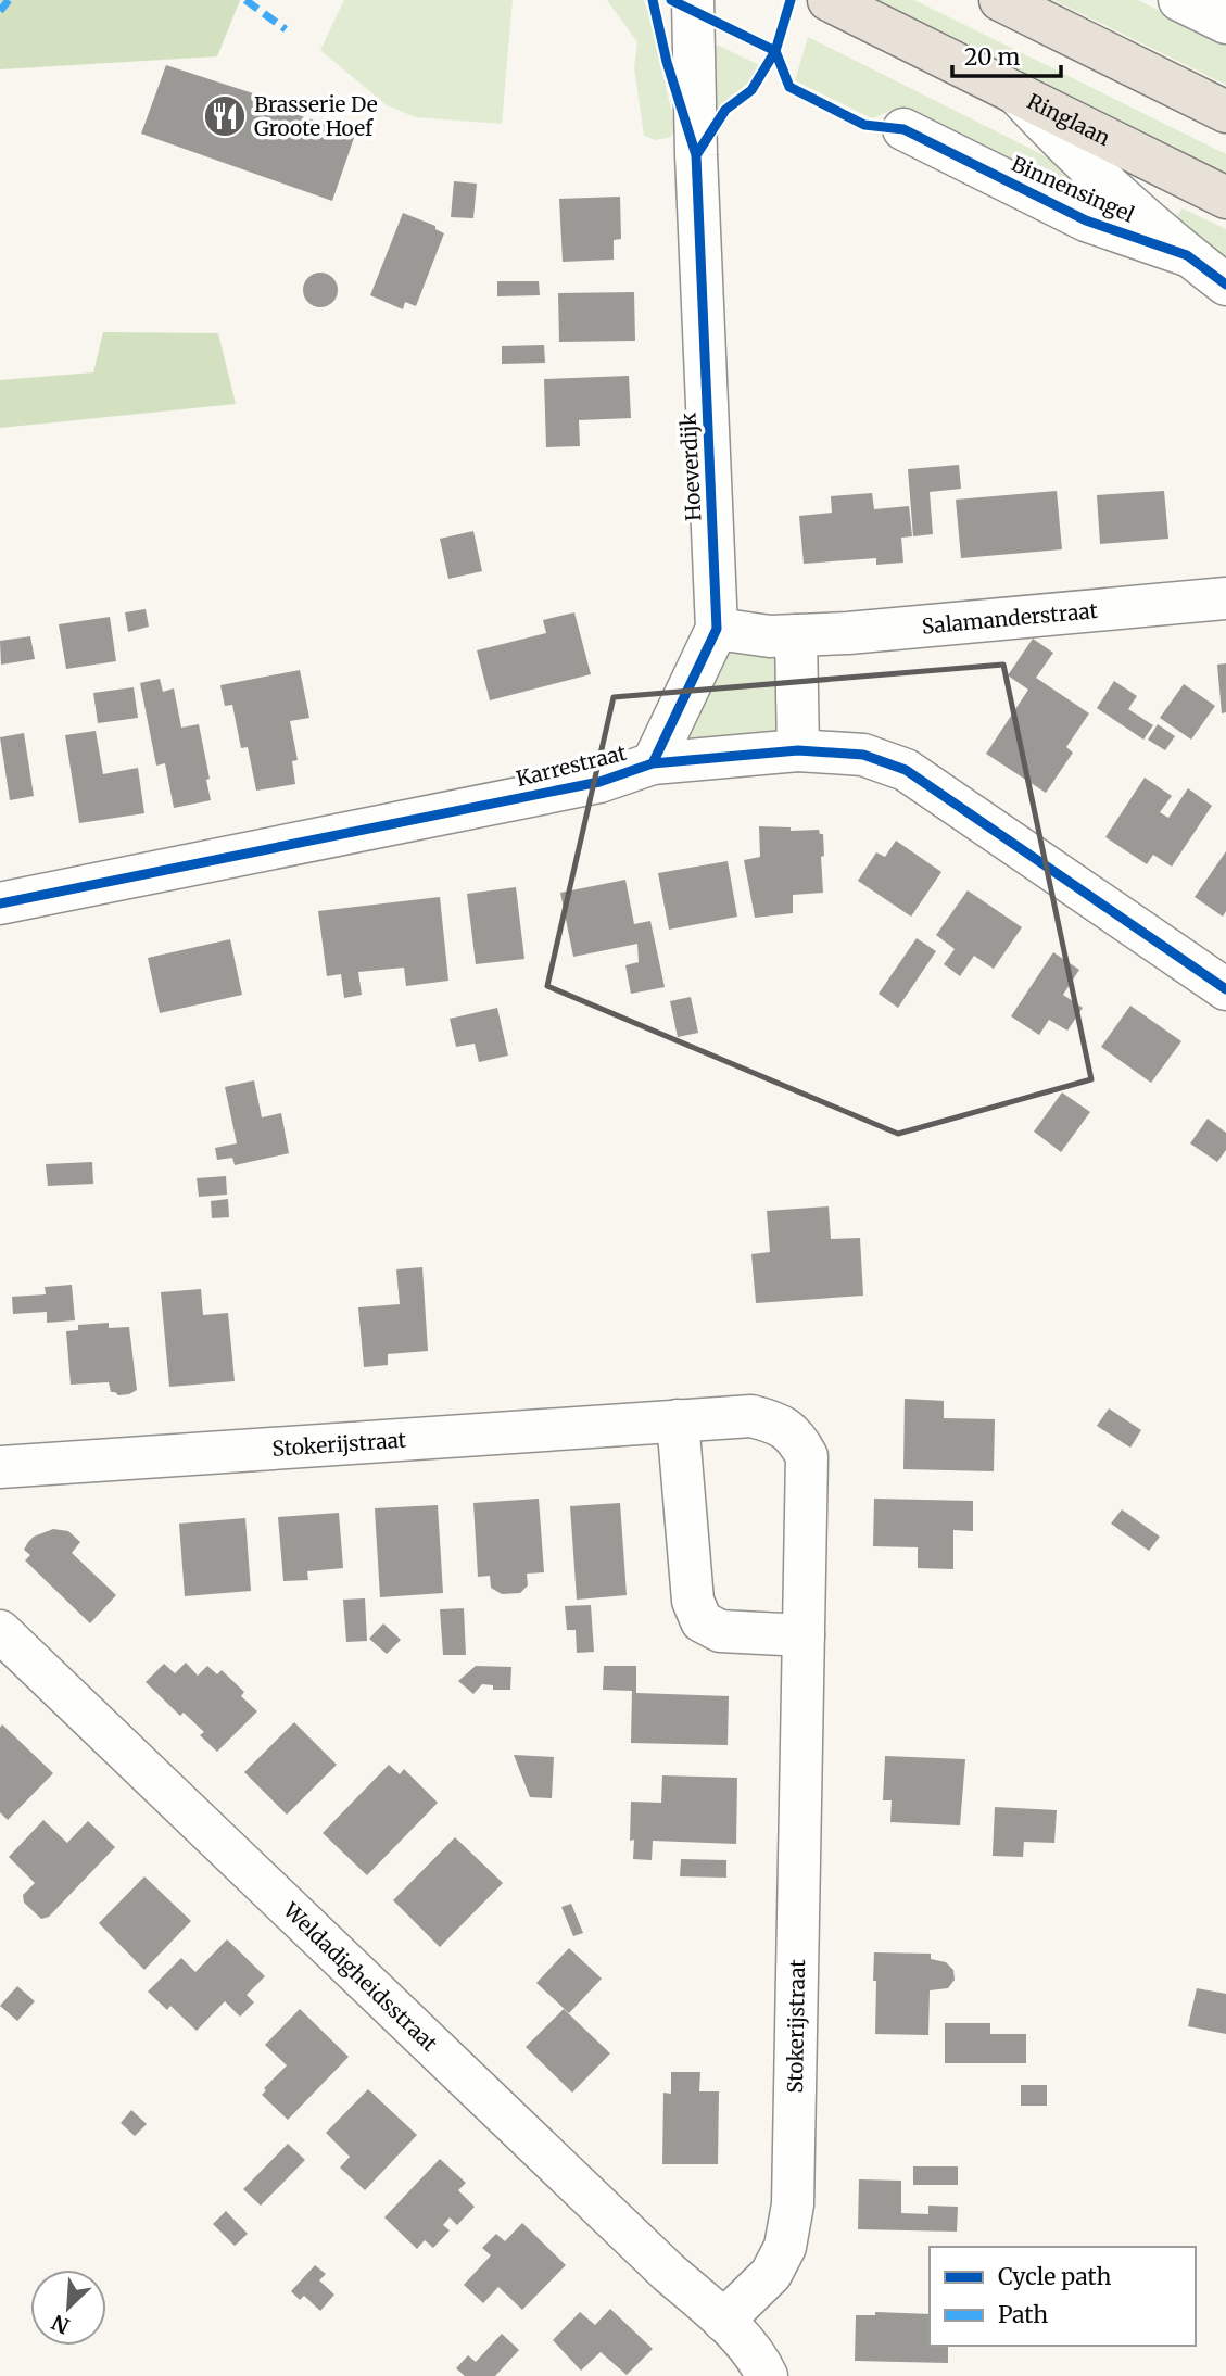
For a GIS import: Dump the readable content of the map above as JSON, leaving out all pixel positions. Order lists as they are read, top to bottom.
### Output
{
  "streets": {
    "highway": ["Ringlaan"],
    "street": [
      "Binnensingel",
      "Hoeverdijk",
      "Salamanderstraat",
      "Karrestraat",
      "Stokerijstraat",
      "Weldadigheidsstraat"
    ]
  },
  "crossings": [
    ["Ringlaan", "Binnensingel"],
    ["Hoeverdijk", "Salamanderstraat"],
    ["Hoeverdijk", "Karrestraat"],
    ["Stokerijstraat", "Weldadigheidsstraat"]
  ],
  "places": {
    "restaurant": ["Brasserie De Groote Hoef"]
  },
  "legend": ["Cycle path", "Path"],
  "scale_bar": "20 m",
  "north": "bottom left"
}
